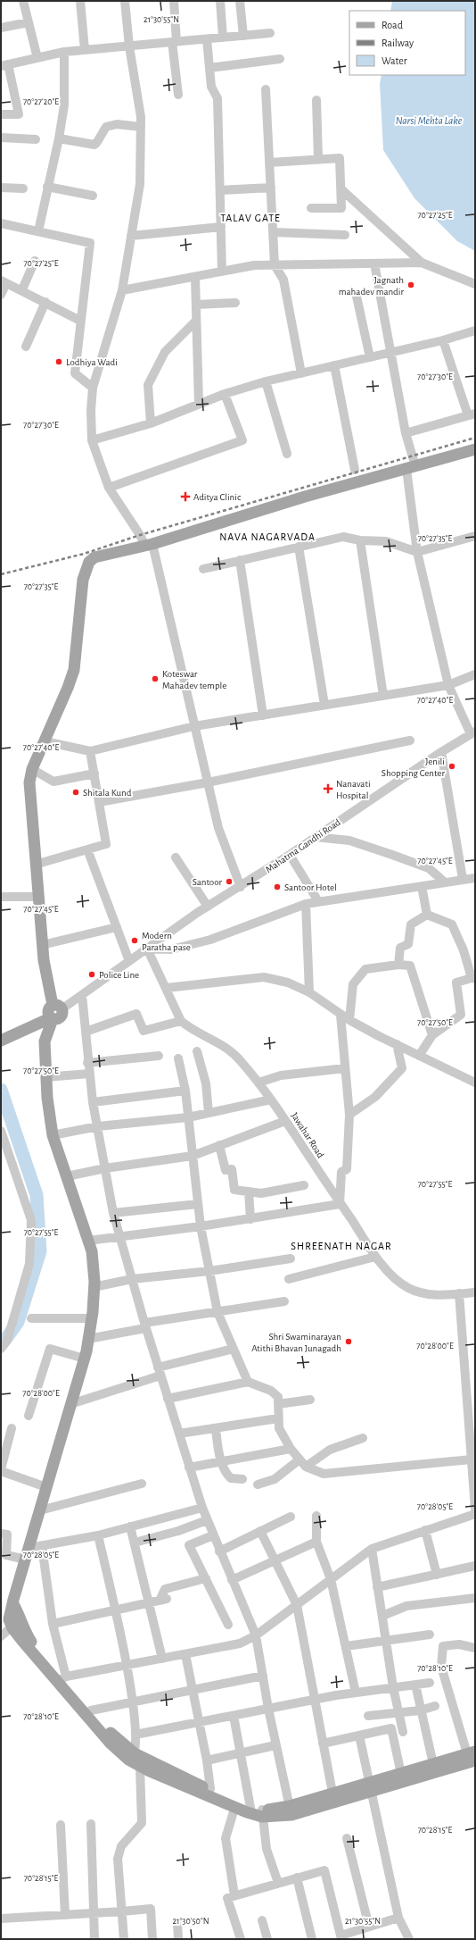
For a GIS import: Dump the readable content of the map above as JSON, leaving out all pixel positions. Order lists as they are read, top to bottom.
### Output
{
  "streets": {
    "main road": ["Mahatma Gandhi Road"],
    "street": ["Jawahar Road"]
  },
  "crossings": [
    ["Mahatma Gandhi Road", "Jawahar Road"]
  ],
  "districts": ["TALAV GATE", "NAVA NAGARVADA", "SHREENATH NAGAR"],
  "water": ["Narsi Mehta Lake"],
  "places": {
    "other": [
      "Jagnath mahadev mandir",
      "Lodhiya Wadi",
      "Koteswar Mahadev temple",
      "Jenili Shopping Center",
      "Shitala Kund",
      "Santoor",
      "Santoor Hotel",
      "Modern Paratha pase",
      "Police Line",
      "Shri Swaminarayan Atithi Bhavan Junagadh"
    ],
    "health": ["Aditya Clinic", "Nanavati Hospital"]
  },
  "legend": ["Road", "Railway", "Water"],
  "coordinates": [
    "21°30'55\"N",
    "70°27'20\"E",
    "70°27'25\"E",
    "70°27'30\"E",
    "70°27'35\"E",
    "70°27'40\"E",
    "70°27'45\"E",
    "70°27'50\"E",
    "70°27'55\"E",
    "70°28'00\"E",
    "70°28'05\"E",
    "70°28'10\"E",
    "70°28'15\"E",
    "21°30'50\"N"
  ]
}
